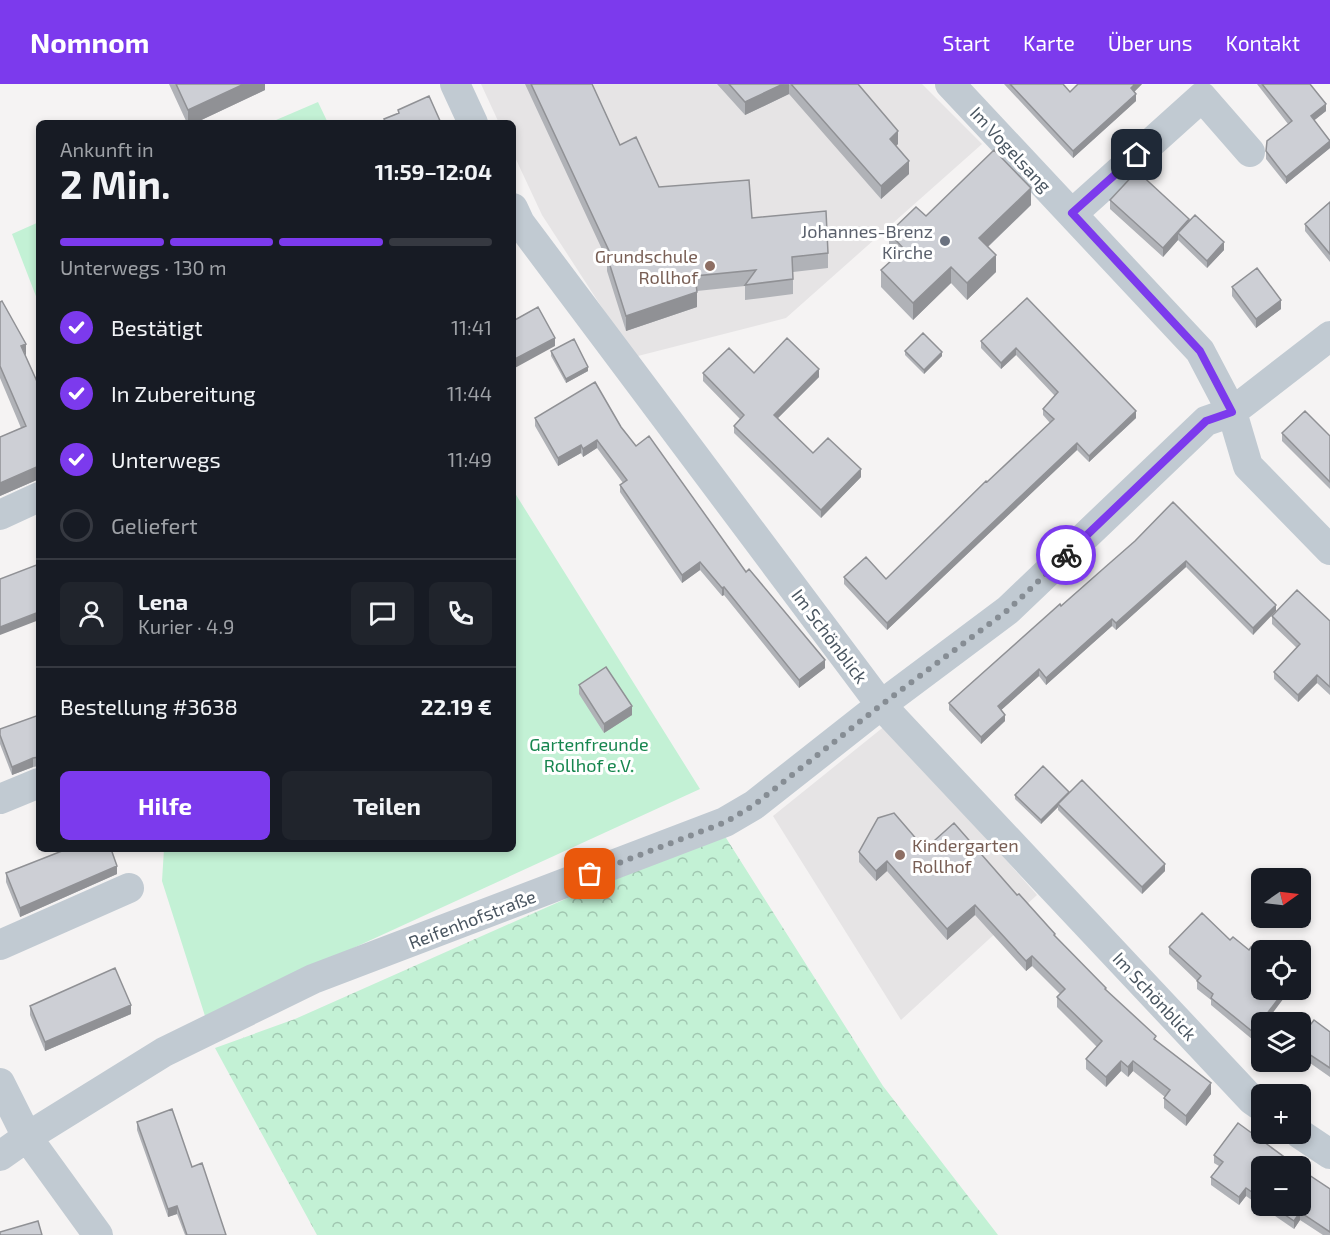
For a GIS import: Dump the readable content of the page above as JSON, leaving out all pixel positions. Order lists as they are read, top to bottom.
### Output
{
  "streets": {
    "street": ["Im Vogelsang", "Im Schönblick", "Reifenhofstraße"]
  },
  "crossings": [
    ["Im Vogelsang", "Reifenhofstraße"],
    ["Im Schönblick", "Reifenhofstraße"]
  ],
  "parks": ["Gartenfreunde Rollhof e.V."],
  "places": ["Johannes-Brenz Kirche", "Grundschule Rollhof", "Kindergarten Rollhof"],
  "north": "right",
  "page": {
    "header": "Nomnom",
    "nav": [
      "Start",
      "Karte",
      "Über uns",
      "Kontakt"
    ],
    "heading": ["2 Min.", "Ankunft in", "11:59–12:04"],
    "panel": [
      "Lena",
      "Kurier · 4.9",
      "Bestellung #3638",
      "22.19 €"
    ],
    "bar": "Unterwegs · 130 m",
    "list": [
      ["Bestätigt", "11:41"],
      ["In Zubereitung", "11:44"],
      ["Unterwegs", "11:49"],
      "Geliefert"
    ],
    "buttons": ["Hilfe", "Teilen"],
    "map_buttons": ["+", "−"]
  }
}
